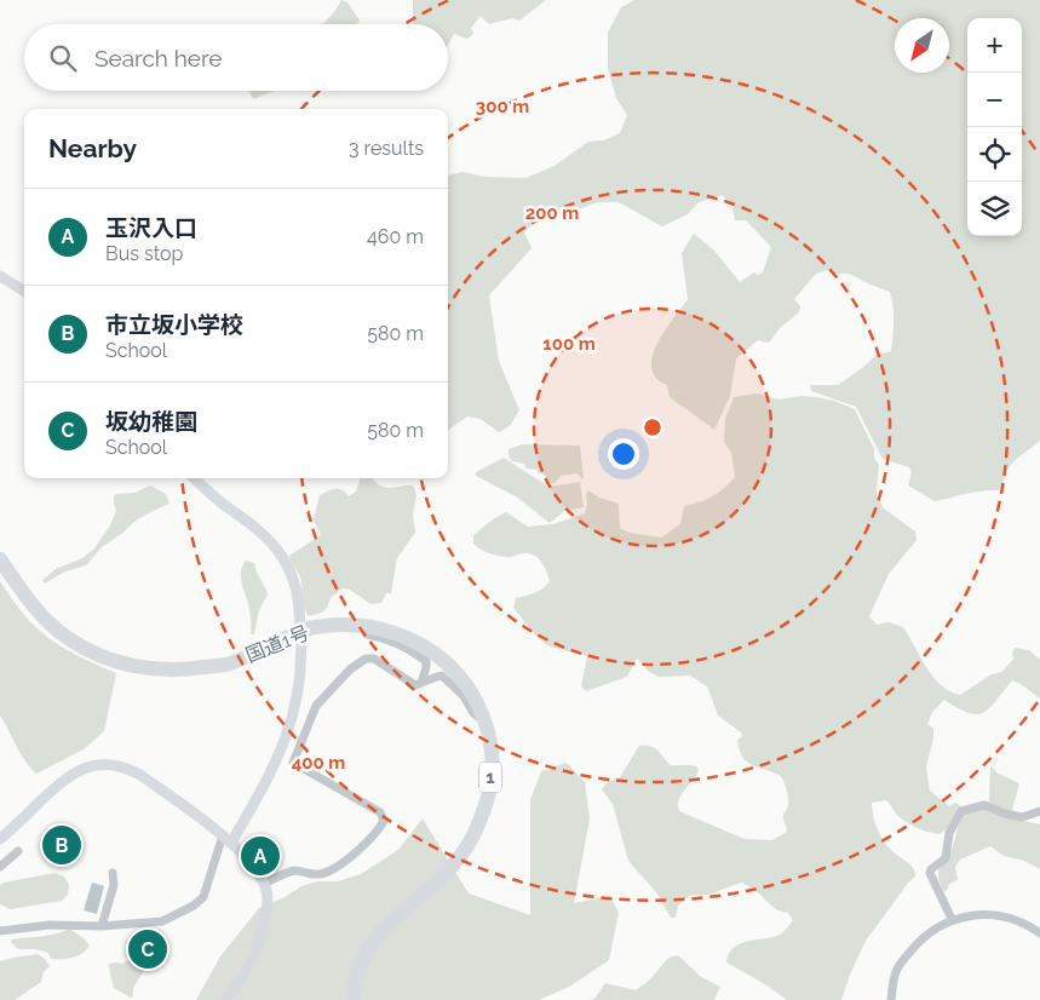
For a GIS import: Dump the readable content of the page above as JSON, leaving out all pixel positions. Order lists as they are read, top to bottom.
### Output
{
  "streets": {
    "highway": ["国道1号", "1"]
  },
  "north": "bottom left",
  "page": {
    "map_buttons": ["+", "−"],
    "search": "Search here",
    "heading": ["Nearby", "3 results"],
    "list": [
      {
        "mark": "A",
        "name": "玉沢入口",
        "note": "Bus stop",
        "value": "460 m"
      },
      {
        "mark": "B",
        "name": "市立坂小学校",
        "note": "School",
        "value": "580 m"
      },
      {
        "mark": "C",
        "name": "坂幼稚園",
        "note": "School",
        "value": "580 m"
      }
    ],
    "pins": ["B", "A", "C"]
  },
  "rings": [
    "300 m",
    "200 m",
    "100 m",
    "400 m"
  ]
}
